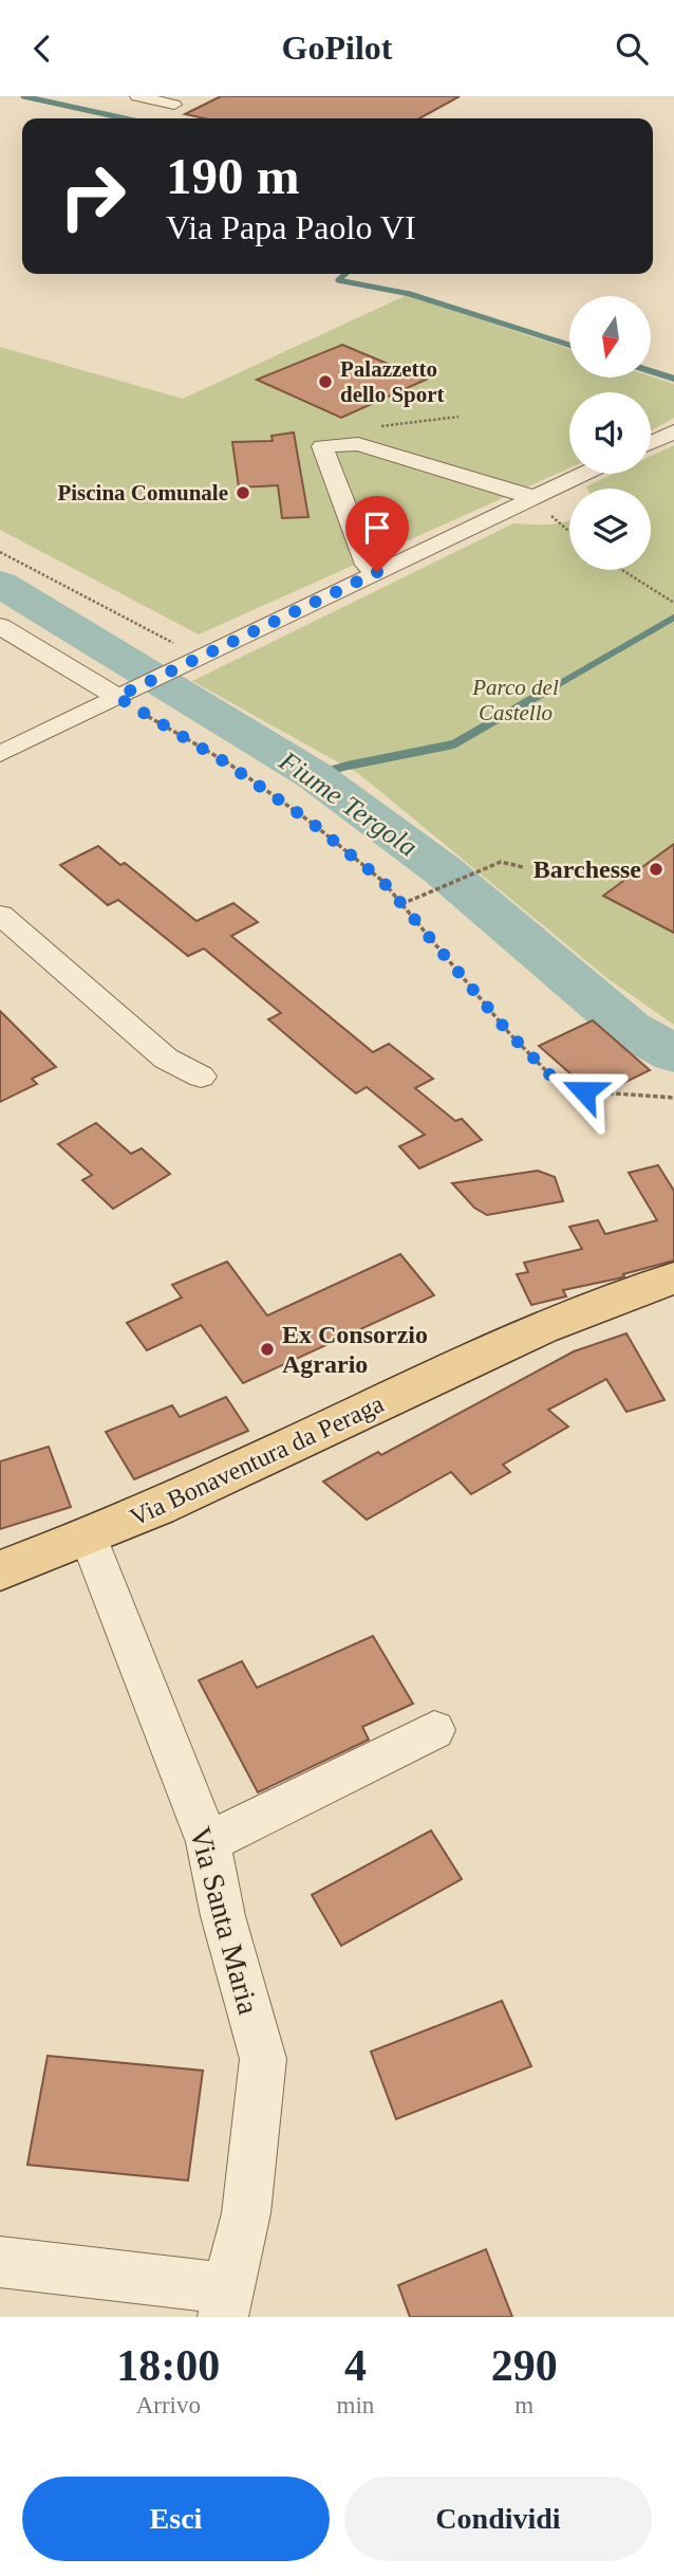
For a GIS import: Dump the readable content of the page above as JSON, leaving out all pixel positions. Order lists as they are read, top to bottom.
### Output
{
  "streets": {
    "main road": ["Via Bonaventura da Peraga"],
    "street": ["Via Santa Maria"]
  },
  "crossings": [
    ["Via Bonaventura da Peraga", "Via Santa Maria"]
  ],
  "water": ["Fiume Tergola"],
  "parks": ["Parco del Castello"],
  "places": [
    "Palazzetto dello Sport",
    "Piscina Comunale",
    "Barchesse",
    "Ex Consorzio Agrario"
  ],
  "north": "bottom",
  "page": {
    "header": "GoPilot",
    "turn": ["190 m", "Via Papa Paolo VI"],
    "eta": [
      "18:00",
      "Arrivo",
      "4",
      "min",
      "290",
      "m"
    ],
    "buttons": ["Esci", "Condividi"]
  }
}
